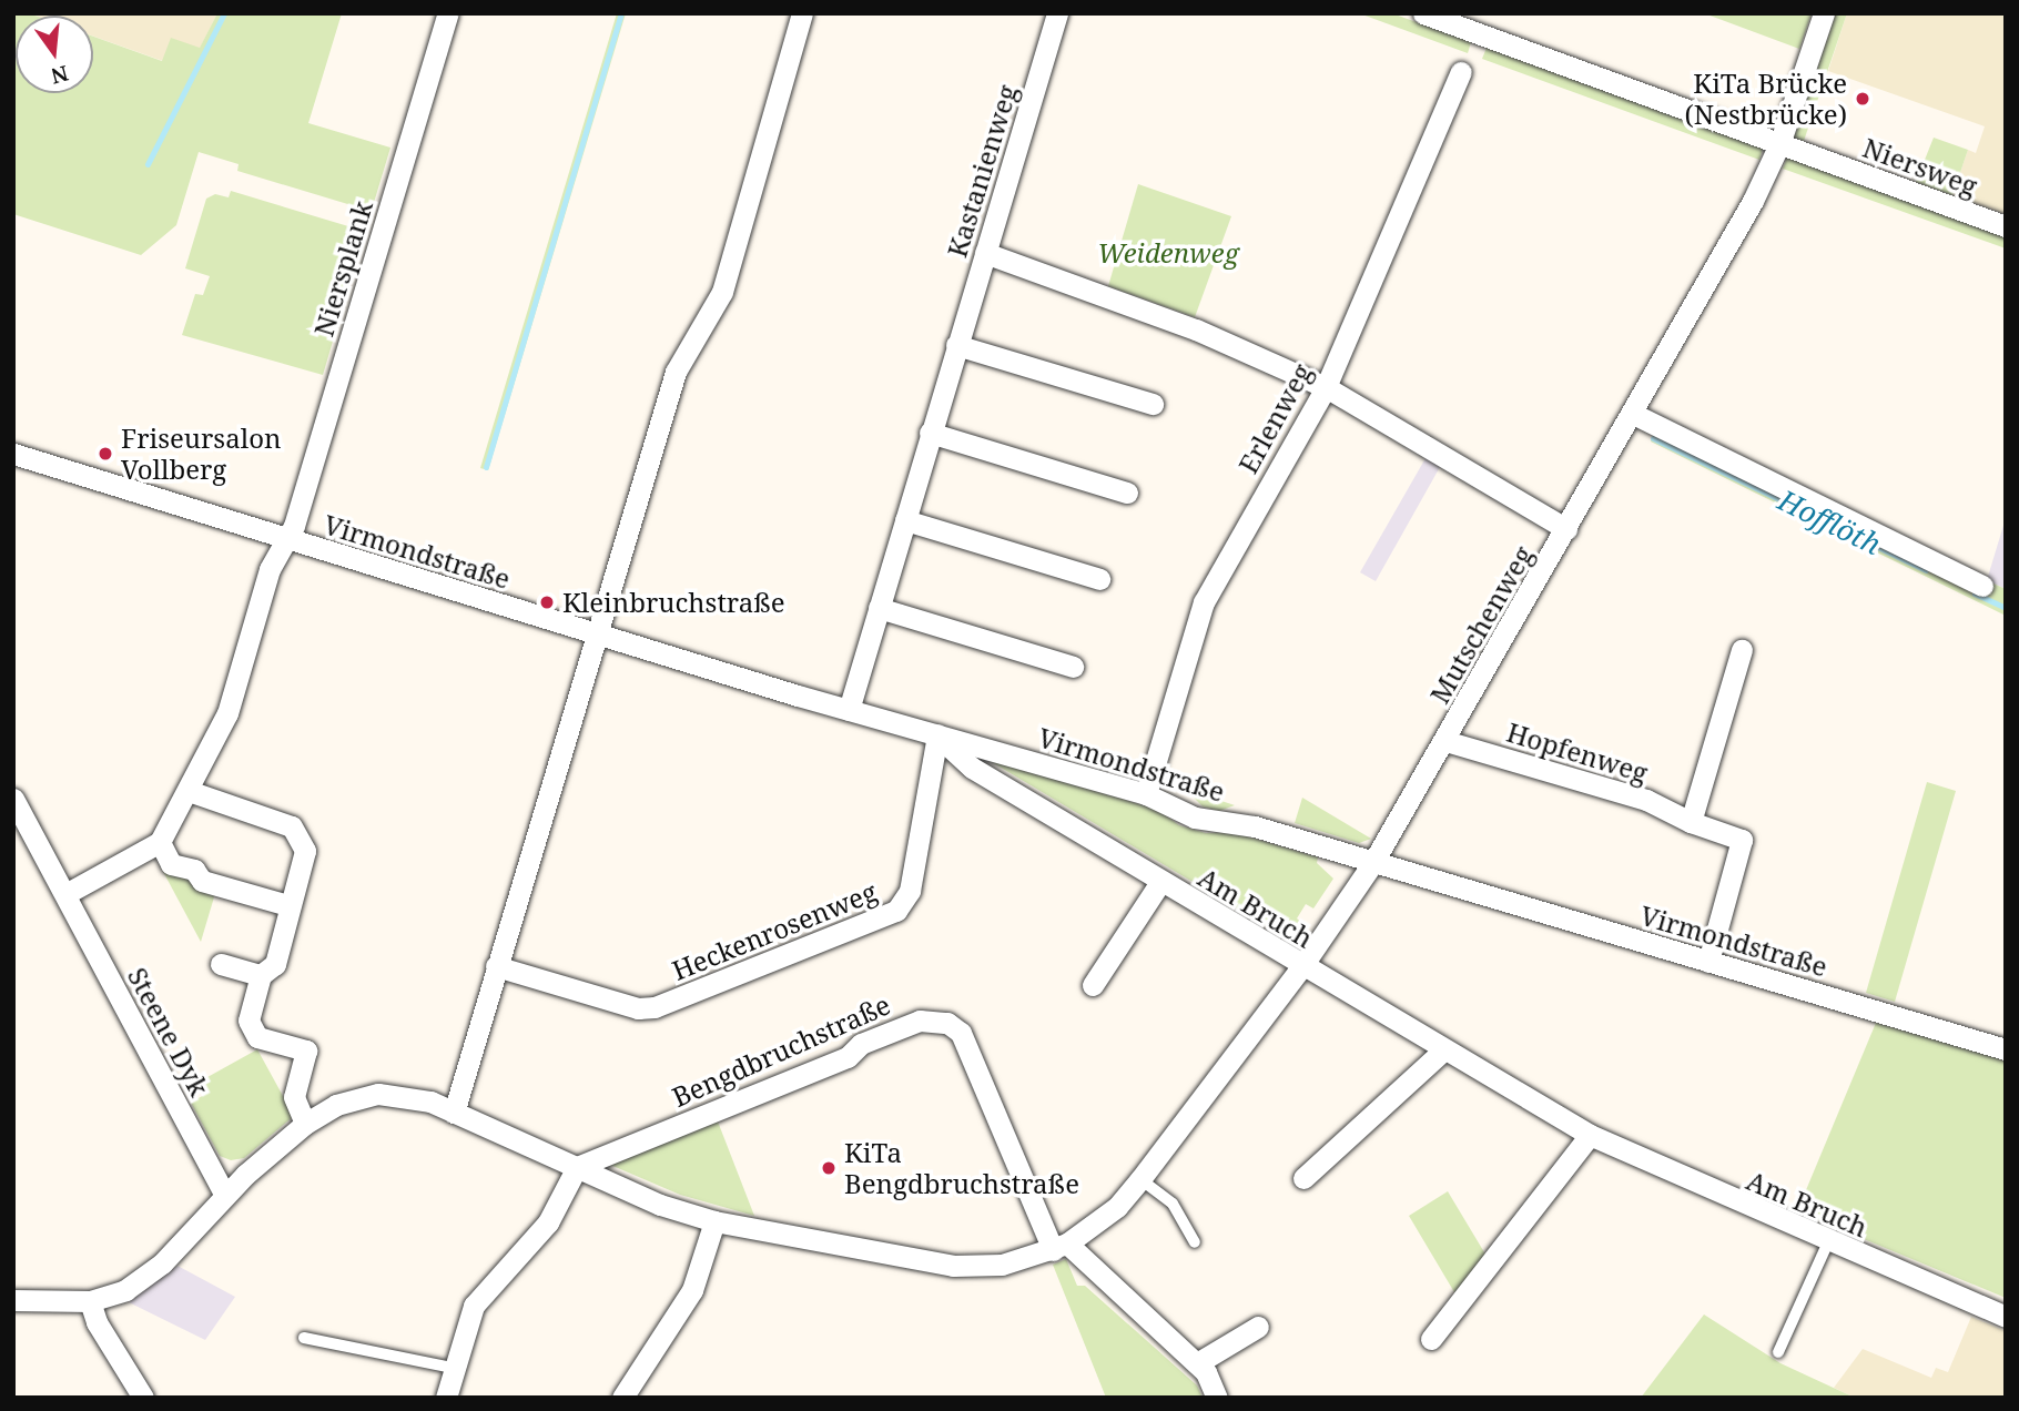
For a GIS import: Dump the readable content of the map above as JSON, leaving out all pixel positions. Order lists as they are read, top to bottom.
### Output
{
  "streets": {
    "street": [
      "Niersweg",
      "Kastanienweg",
      "Niersplank",
      "Erlenweg",
      "Virmondstraße",
      "Mutschenweg",
      "Hopfenweg",
      "Am Bruch",
      "Heckenrosenweg",
      "Steene Dyk",
      "Bengdbruchstraße"
    ]
  },
  "crossings": [
    ["Niersweg", "Mutschenweg"],
    ["Kastanienweg", "Virmondstraße"],
    ["Niersplank", "Virmondstraße"],
    ["Erlenweg", "Virmondstraße"],
    ["Virmondstraße", "Mutschenweg"],
    ["Virmondstraße", "Hopfenweg"],
    ["Virmondstraße", "Am Bruch"],
    ["Virmondstraße", "Heckenrosenweg"],
    ["Mutschenweg", "Hopfenweg"],
    ["Am Bruch", "Heckenrosenweg"]
  ],
  "water": ["Hofflöth"],
  "parks": ["Weidenweg"],
  "places": [
    "KiTa Brücke (Nestbrücke)",
    "Friseursalon Vollberg",
    "Kleinbruchstraße",
    "KiTa Bengdbruchstraße"
  ],
  "north": "bottom"
}
